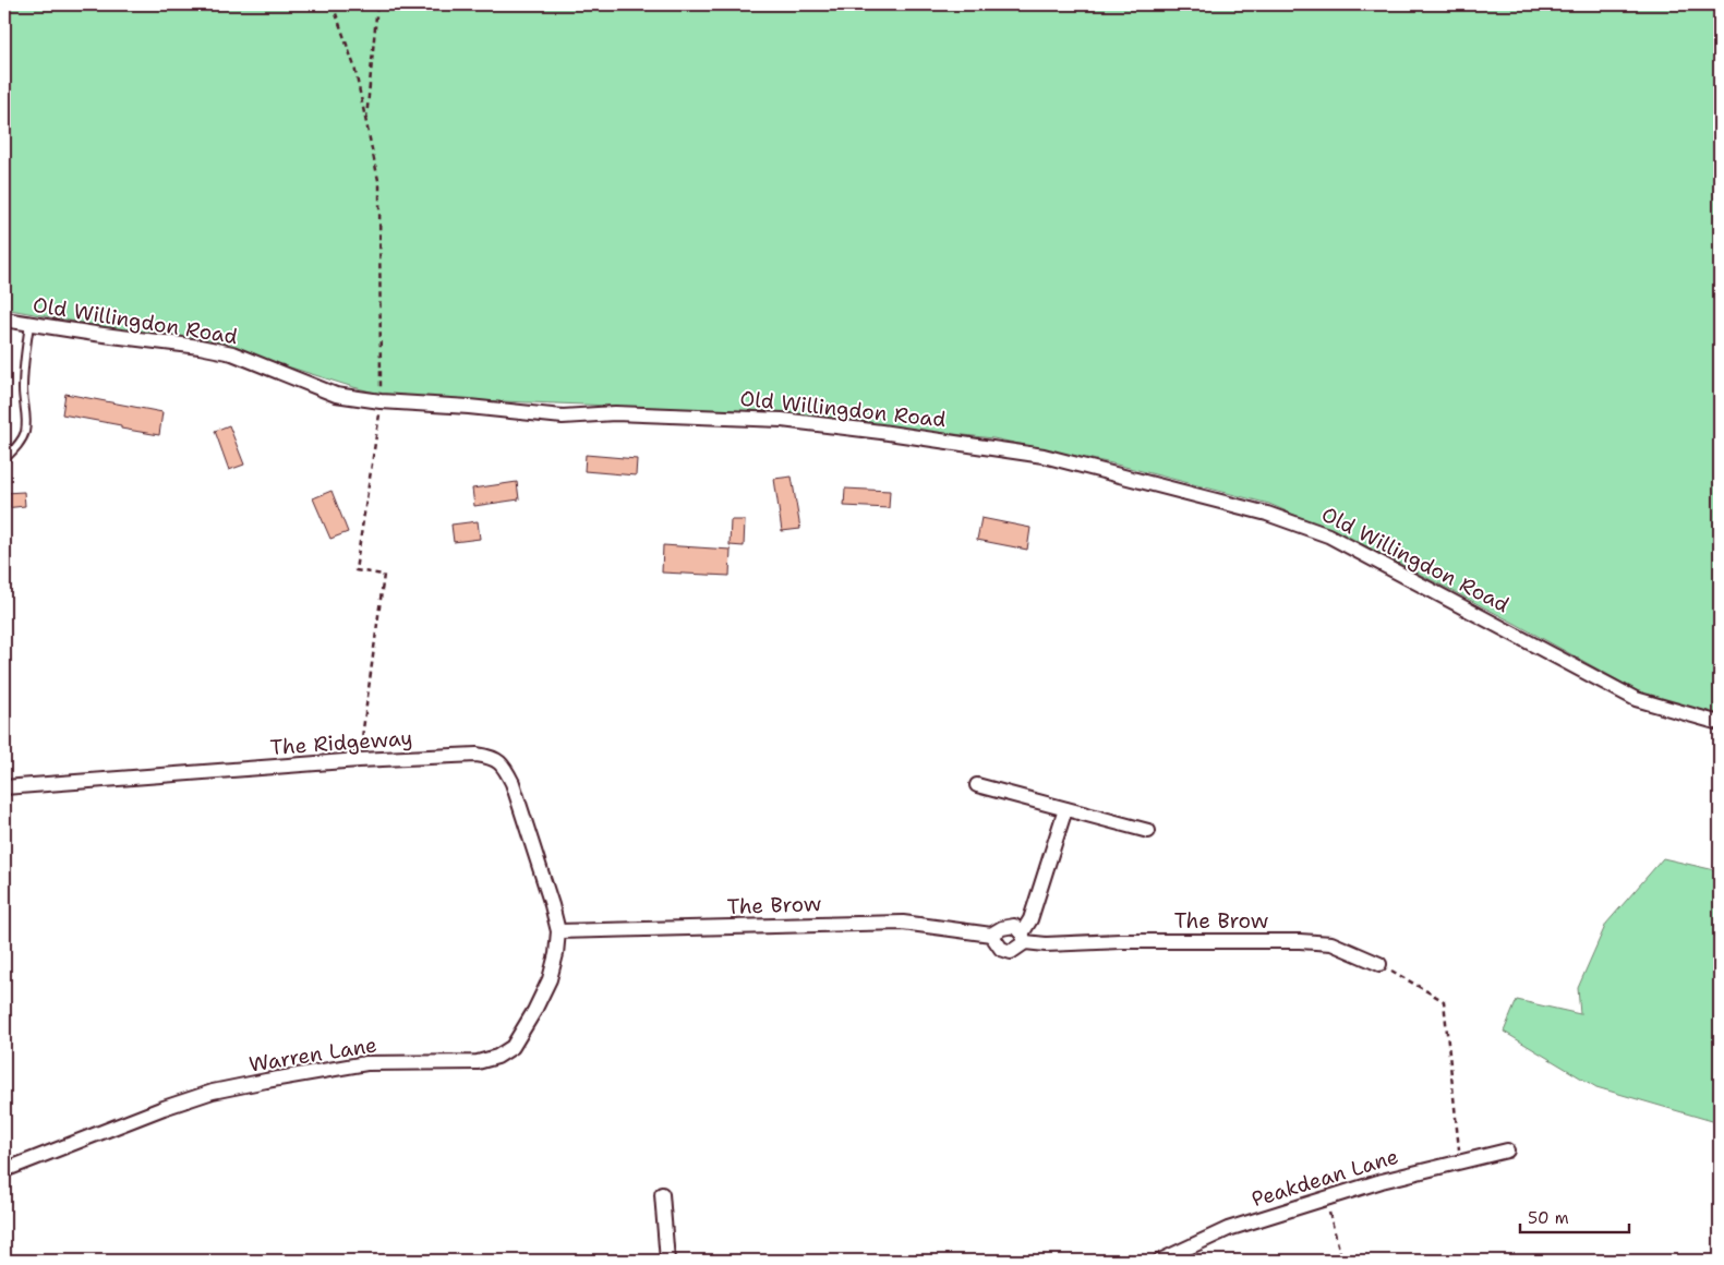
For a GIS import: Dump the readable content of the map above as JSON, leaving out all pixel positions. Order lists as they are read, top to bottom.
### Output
{
  "streets": {
    "street": [
      "Old Willingdon Road",
      "The Ridgeway",
      "The Brow",
      "Warren Lane",
      "Peakdean Lane"
    ]
  },
  "crossings": [
    ["The Ridgeway", "The Brow"],
    ["The Ridgeway", "Warren Lane"],
    ["The Brow", "Warren Lane"]
  ],
  "scale_bar": "50 m"
}
